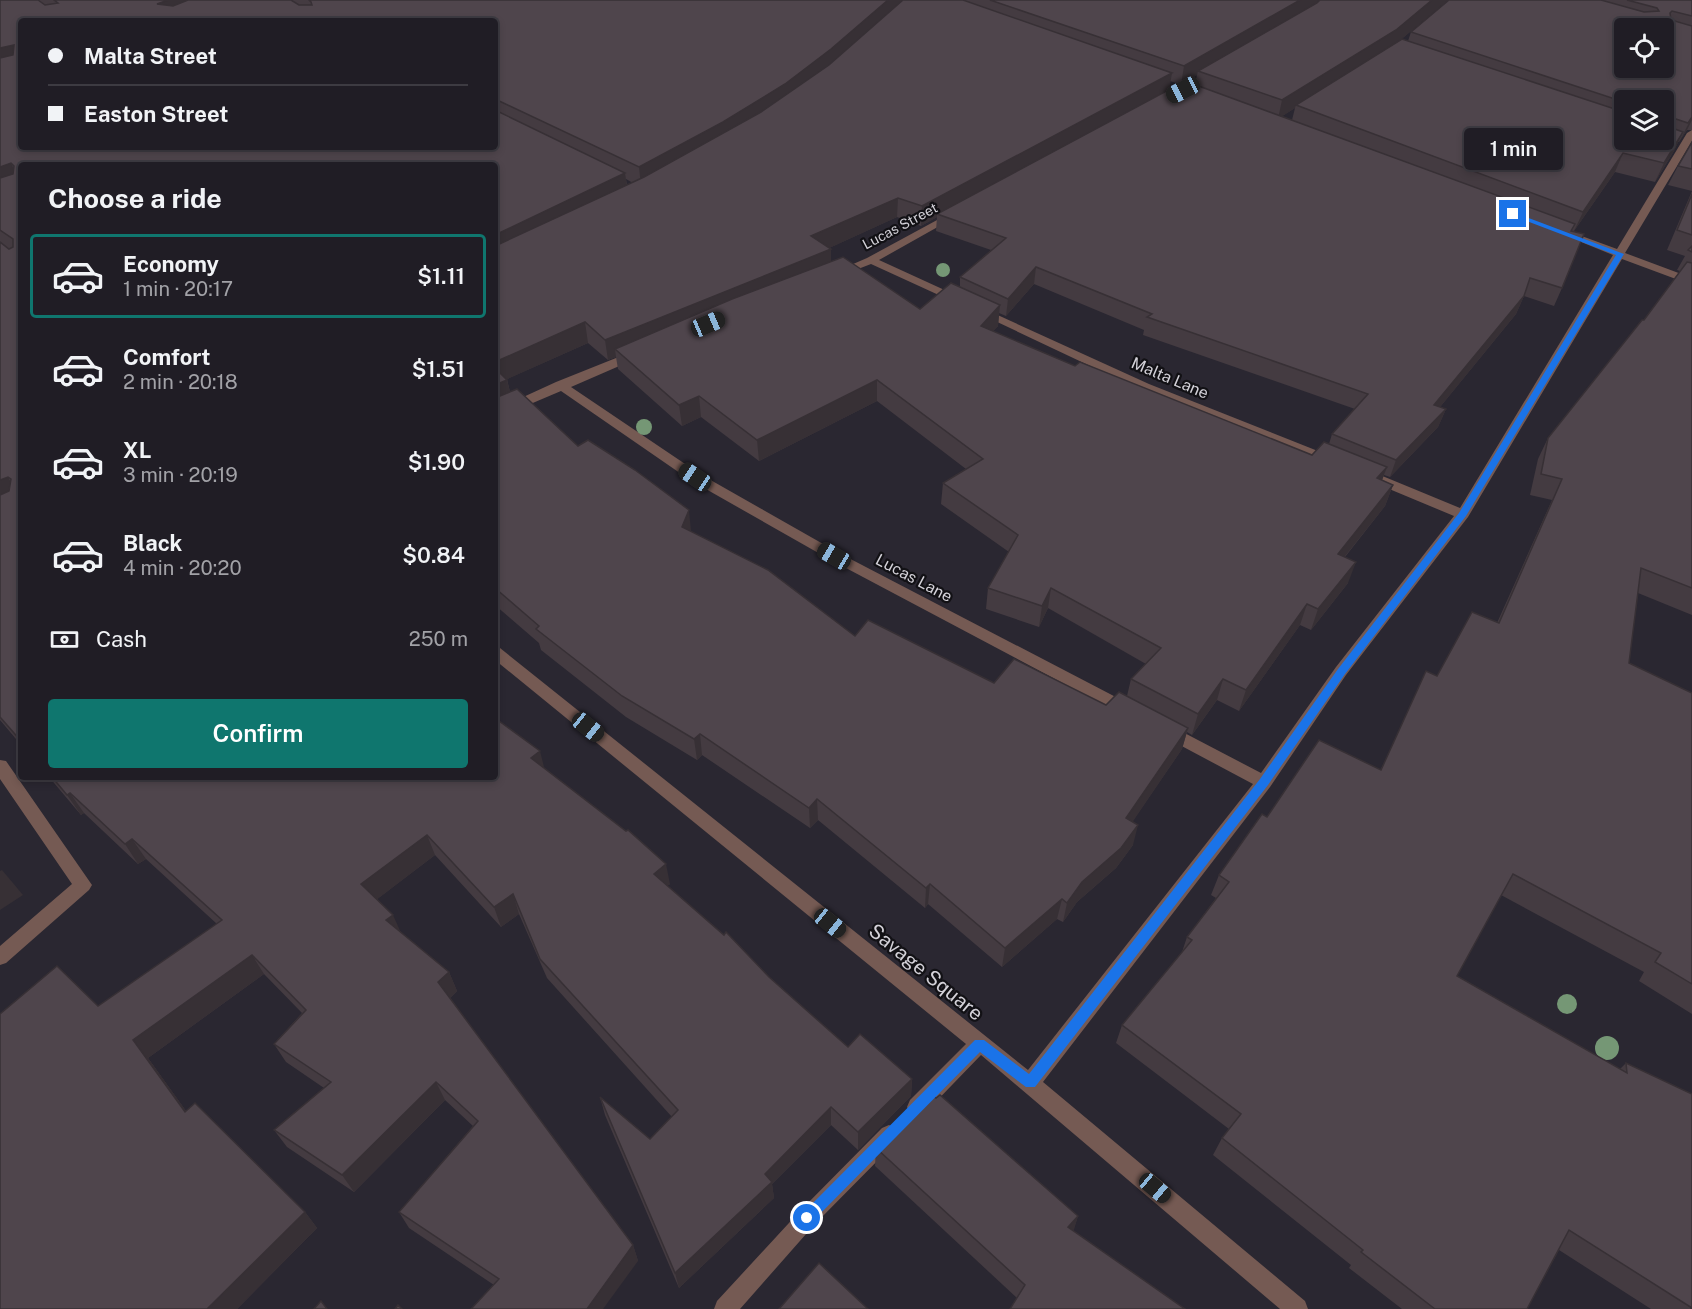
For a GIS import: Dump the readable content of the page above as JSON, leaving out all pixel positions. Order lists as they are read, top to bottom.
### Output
{
  "streets": {
    "street": [
      "Lucas Street",
      "Malta Lane",
      "Lucas Lane",
      "Savage Square"
    ]
  },
  "crossings": [
    ["Lucas Street", "Malta Lane"]
  ],
  "page": {
    "banner": ["Malta Street", "Easton Street"],
    "bubble": "1 min",
    "heading": "Choose a ride",
    "list": [
      {
        "name": "Economy",
        "note": "1 min · 20:17",
        "value": "$1.11"
      },
      {
        "name": "Comfort",
        "note": "2 min · 20:18",
        "value": "$1.51"
      },
      {
        "name": "XL",
        "note": "3 min · 20:19",
        "value": "$1.90"
      },
      {
        "name": "Black",
        "note": "4 min · 20:20",
        "value": "$0.84"
      }
    ],
    "pay": ["Cash", "250 m"],
    "buttons": "Confirm"
  }
}
